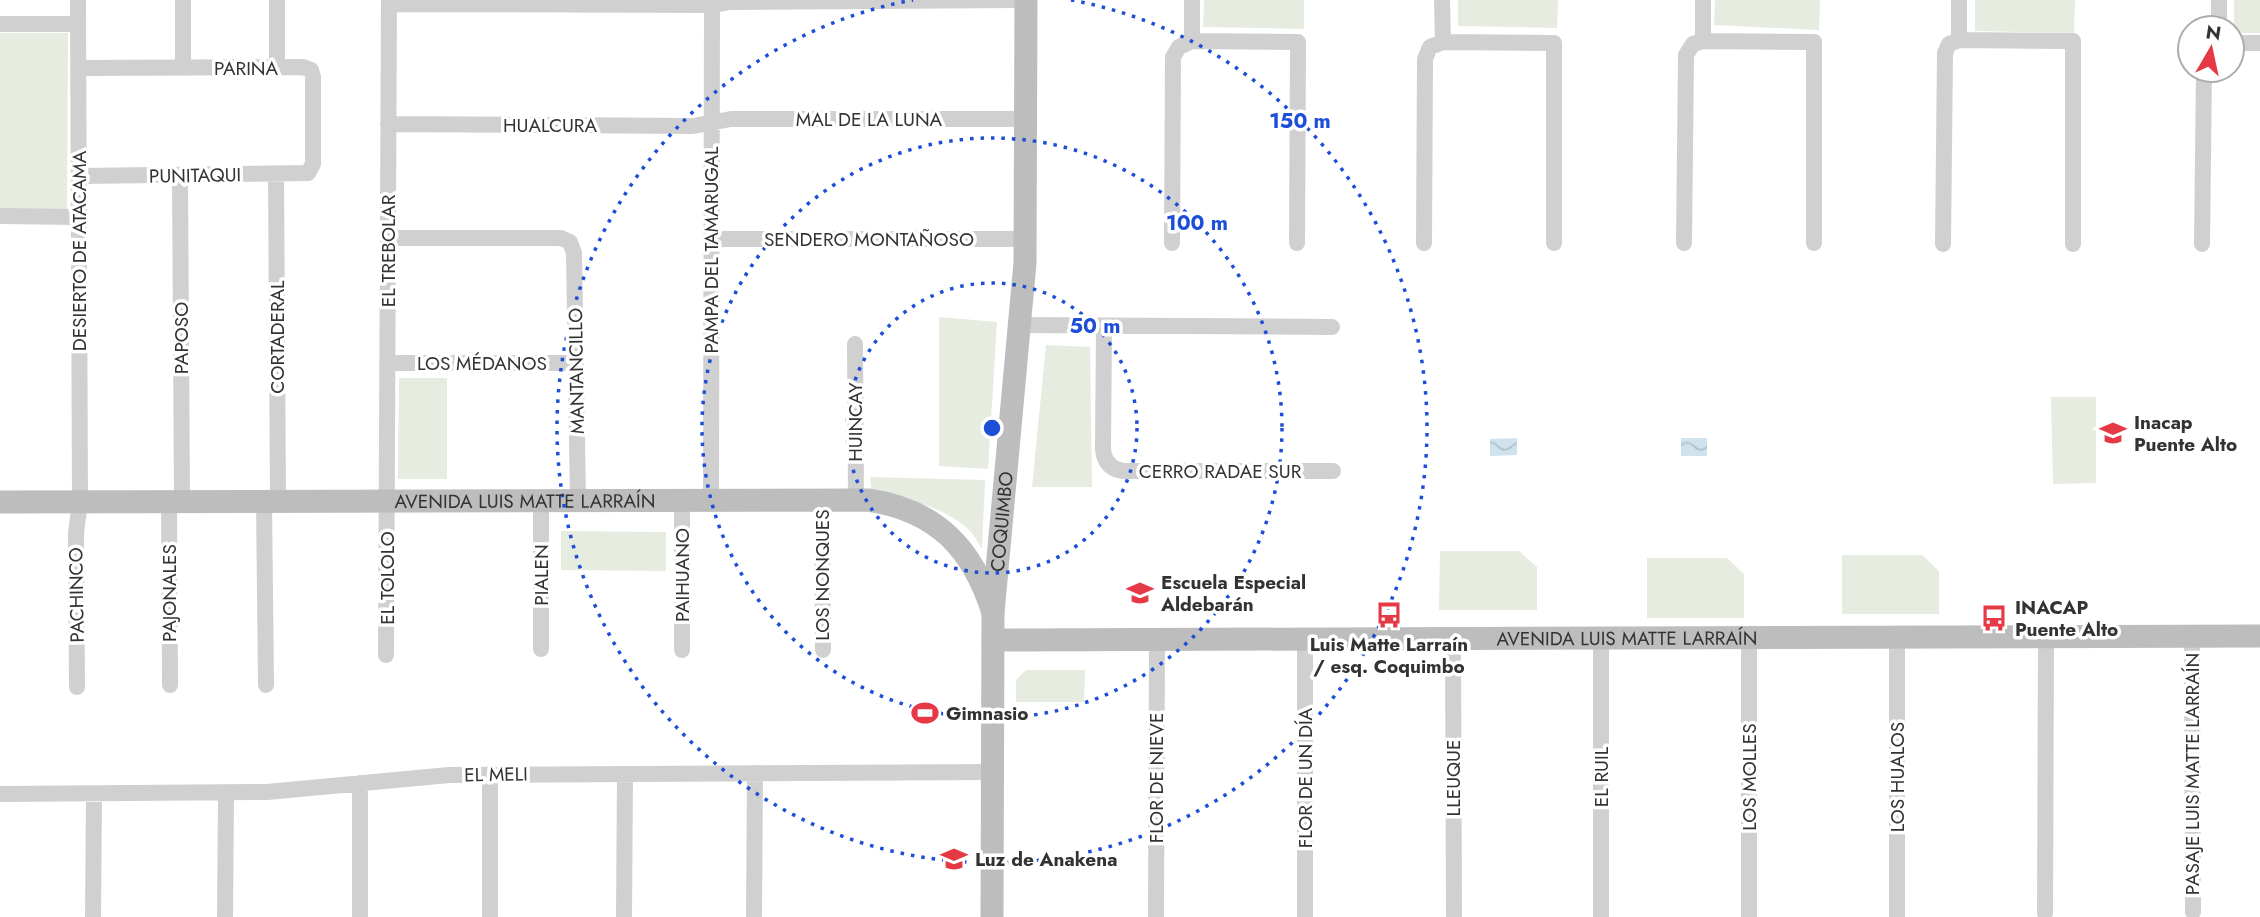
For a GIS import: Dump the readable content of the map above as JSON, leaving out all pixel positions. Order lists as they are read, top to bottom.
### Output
{
  "streets": {
    "street": [
      "PARINA",
      "MAL DE LA LUNA",
      "HUALCURA",
      "PUNITAQUI",
      "SENDERO MONTAÑOSO",
      "PAMPA DEL TAMARUGAL",
      "DESIERTO DE ATACAMA",
      "EL TREBOLAR",
      "CORTADERAL",
      "PAPOSO",
      "LOS MÉDANOS",
      "MANTANCILLO",
      "HUINCAY",
      "CERRO RADAE SUR",
      "AVENIDA LUIS MATTE LARRAÍN",
      "COQUIMBO",
      "PIALEN",
      "PAIHUANO",
      "LOS NONQUES",
      "EL TOLOLO",
      "PAJONALES",
      "PACHINCO",
      "EL MELI",
      "PASAJE LUIS MATTE LARRAÍN",
      "EL RUIL",
      "LOS MOLLES",
      "LOS HUALOS",
      "FLOR DE NIEVE",
      "FLOR DE UN DÍA",
      "LLEUQUE"
    ]
  },
  "crossings": [
    ["PARINA", "PUNITAQUI"],
    ["PARINA", "DESIERTO DE ATACAMA"],
    ["MAL DE LA LUNA", "HUALCURA"],
    ["MAL DE LA LUNA", "PAMPA DEL TAMARUGAL"],
    ["MAL DE LA LUNA", "COQUIMBO"],
    ["HUALCURA", "PAMPA DEL TAMARUGAL"],
    ["HUALCURA", "EL TREBOLAR"],
    ["PUNITAQUI", "DESIERTO DE ATACAMA"],
    ["PUNITAQUI", "CORTADERAL"],
    ["PUNITAQUI", "PAPOSO"],
    ["SENDERO MONTAÑOSO", "PAMPA DEL TAMARUGAL"],
    ["SENDERO MONTAÑOSO", "COQUIMBO"],
    ["PAMPA DEL TAMARUGAL", "AVENIDA LUIS MATTE LARRAÍN"],
    ["DESIERTO DE ATACAMA", "AVENIDA LUIS MATTE LARRAÍN"],
    ["DESIERTO DE ATACAMA", "PACHINCO"],
    ["EL TREBOLAR", "LOS MÉDANOS"],
    ["EL TREBOLAR", "MANTANCILLO"],
    ["EL TREBOLAR", "AVENIDA LUIS MATTE LARRAÍN"],
    ["EL TREBOLAR", "EL TOLOLO"],
    ["CORTADERAL", "AVENIDA LUIS MATTE LARRAÍN"],
    ["PAPOSO", "AVENIDA LUIS MATTE LARRAÍN"],
    ["PAPOSO", "PAJONALES"],
    ["LOS MÉDANOS", "MANTANCILLO"],
    ["MANTANCILLO", "AVENIDA LUIS MATTE LARRAÍN"],
    ["HUINCAY", "AVENIDA LUIS MATTE LARRAÍN"],
    ["AVENIDA LUIS MATTE LARRAÍN", "COQUIMBO"],
    ["AVENIDA LUIS MATTE LARRAÍN", "PIALEN"],
    ["AVENIDA LUIS MATTE LARRAÍN", "PAIHUANO"],
    ["AVENIDA LUIS MATTE LARRAÍN", "LOS NONQUES"],
    ["AVENIDA LUIS MATTE LARRAÍN", "EL TOLOLO"],
    ["AVENIDA LUIS MATTE LARRAÍN", "PAJONALES"],
    ["AVENIDA LUIS MATTE LARRAÍN", "PACHINCO"],
    ["AVENIDA LUIS MATTE LARRAÍN", "PASAJE LUIS MATTE LARRAÍN"],
    ["AVENIDA LUIS MATTE LARRAÍN", "EL RUIL"],
    ["AVENIDA LUIS MATTE LARRAÍN", "LOS MOLLES"],
    ["AVENIDA LUIS MATTE LARRAÍN", "LOS HUALOS"],
    ["AVENIDA LUIS MATTE LARRAÍN", "FLOR DE NIEVE"],
    ["AVENIDA LUIS MATTE LARRAÍN", "FLOR DE UN DÍA"],
    ["AVENIDA LUIS MATTE LARRAÍN", "LLEUQUE"],
    ["COQUIMBO", "EL MELI"]
  ],
  "places": {
    "school or university": ["Inacap Puente Alto", "Escuela Especial Aldebarán", "Luz de Anakena"],
    "bus stop": ["Luis Matte Larraín / esq. Coquimbo", "INACAP Puente Alto"],
    "sports": ["Gimnasio"]
  },
  "north": "top",
  "rings": ["150 m", "100 m", "50 m"]
}
